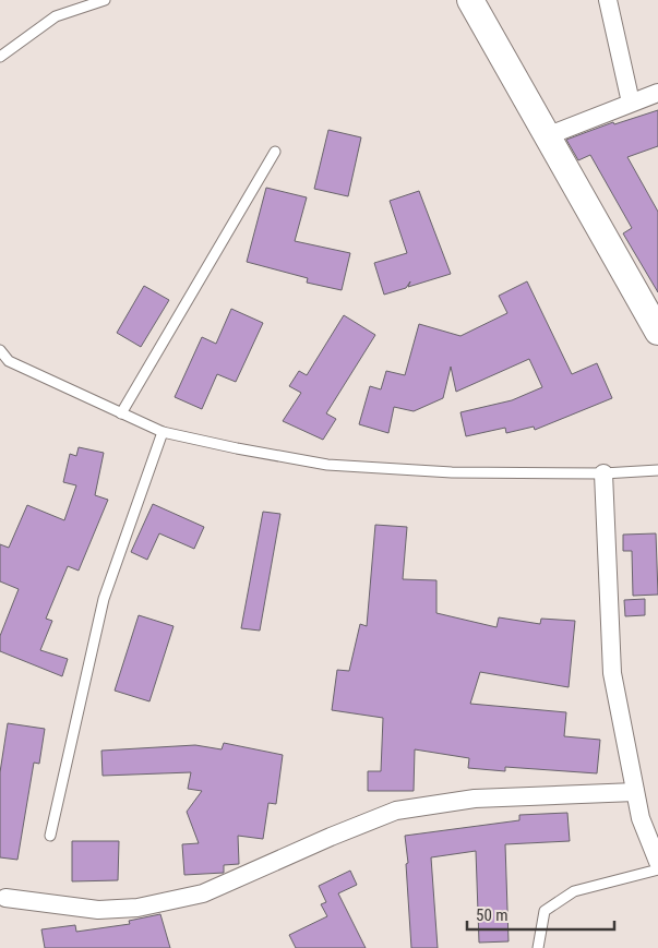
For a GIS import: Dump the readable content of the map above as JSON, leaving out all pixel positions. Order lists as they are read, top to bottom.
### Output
{
  "scale_bar": "50 m"
}
